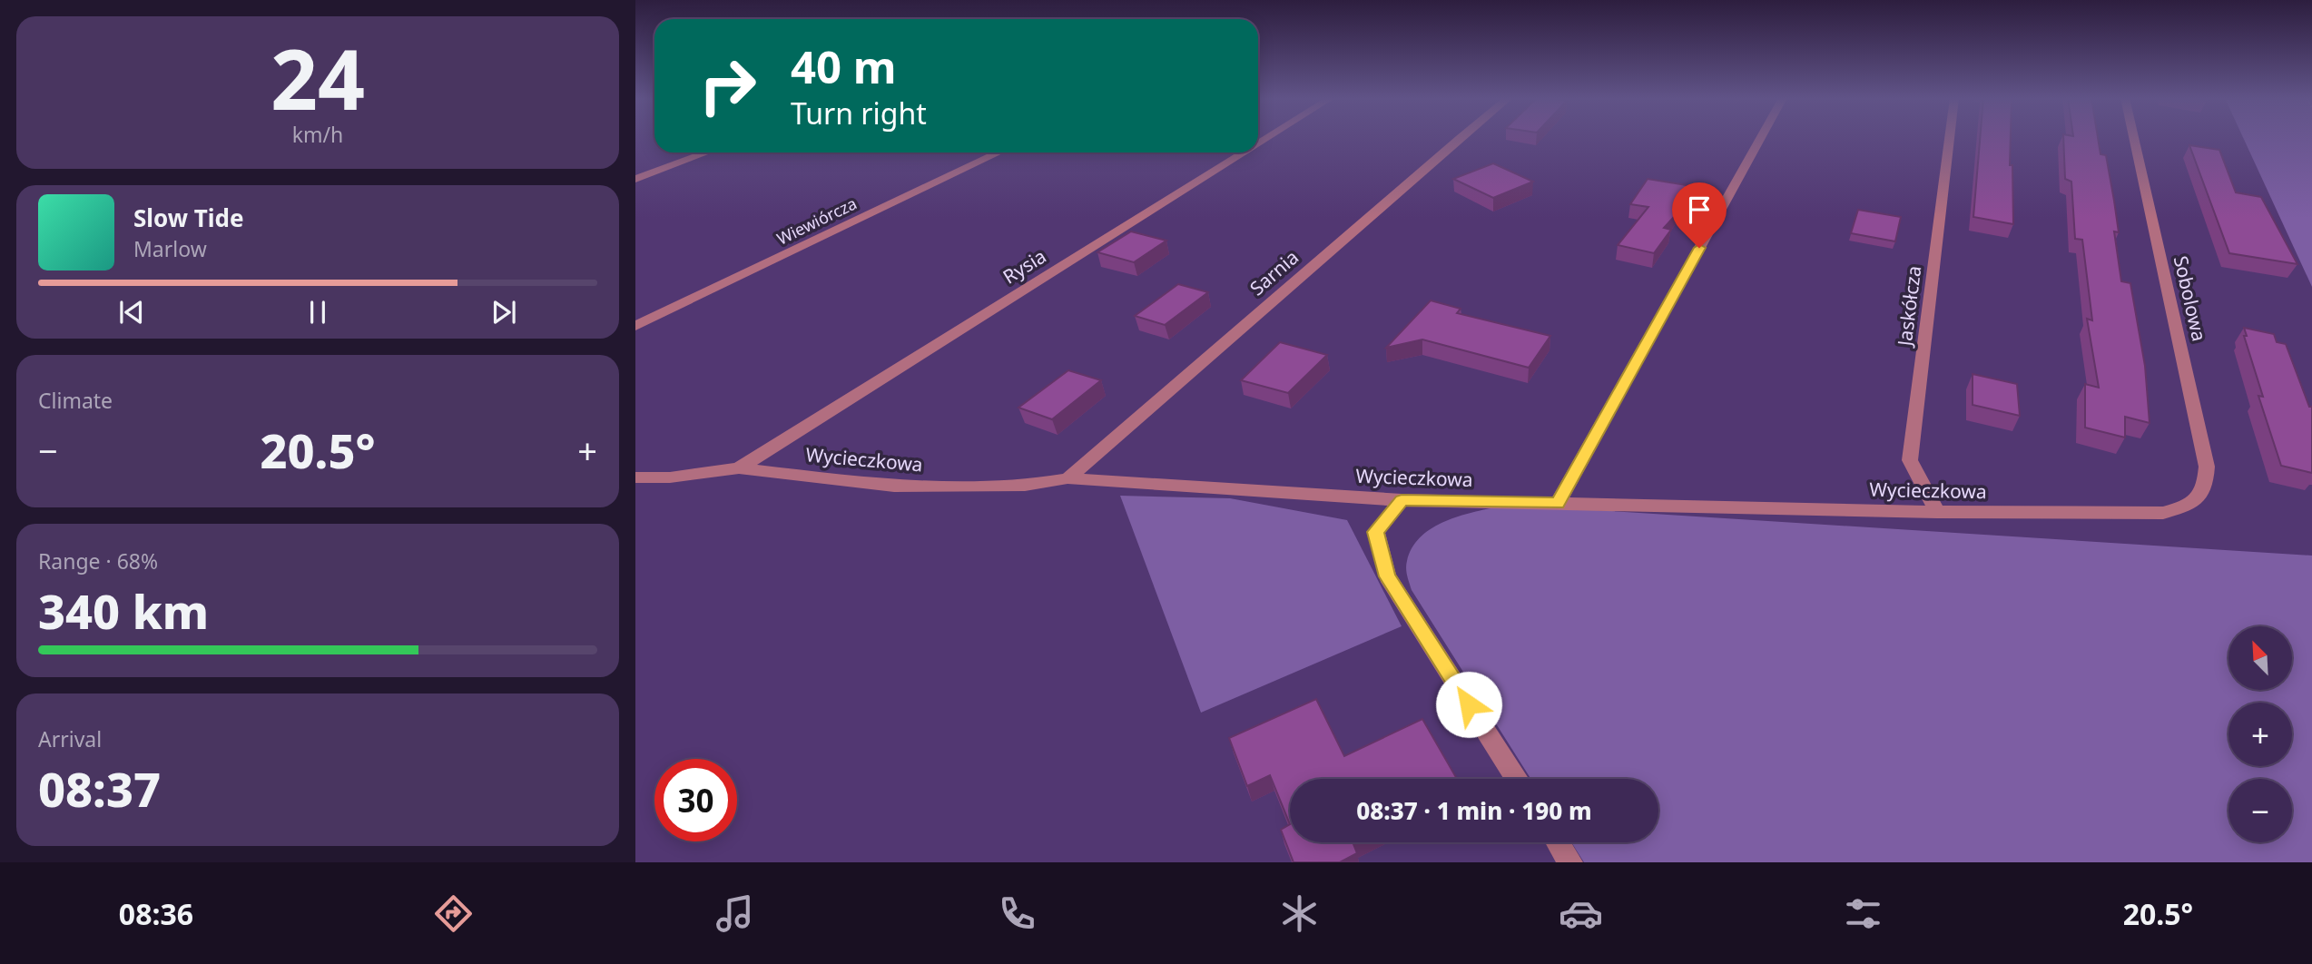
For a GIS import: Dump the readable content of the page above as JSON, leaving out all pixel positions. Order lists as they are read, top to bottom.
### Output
{
  "streets": {
    "street": [
      "Wiewiórcza",
      "Rysia",
      "Sarnia",
      "Sobolowa",
      "Jaskółcza",
      "Wycieczkowa"
    ]
  },
  "crossings": [
    ["Rysia", "Wycieczkowa"],
    ["Sarnia", "Wycieczkowa"],
    ["Sobolowa", "Wycieczkowa"],
    ["Jaskółcza", "Wycieczkowa"]
  ],
  "north": "top left",
  "page": {
    "tile": [
      ["24", "km/h"],
      "Climate",
      ["Range · 68%", "340 km"],
      ["Arrival", "08:37"]
    ],
    "turn": ["40 m", "Turn right"],
    "song": ["Slow Tide", "Marlow"],
    "heat": ["−", "20.5°", "+"],
    "map_buttons": ["+", "−"],
    "limit": "30",
    "trip": "08:37 · 1 min · 190 m",
    "tabs": ["08:36", "20.5°"]
  }
}
